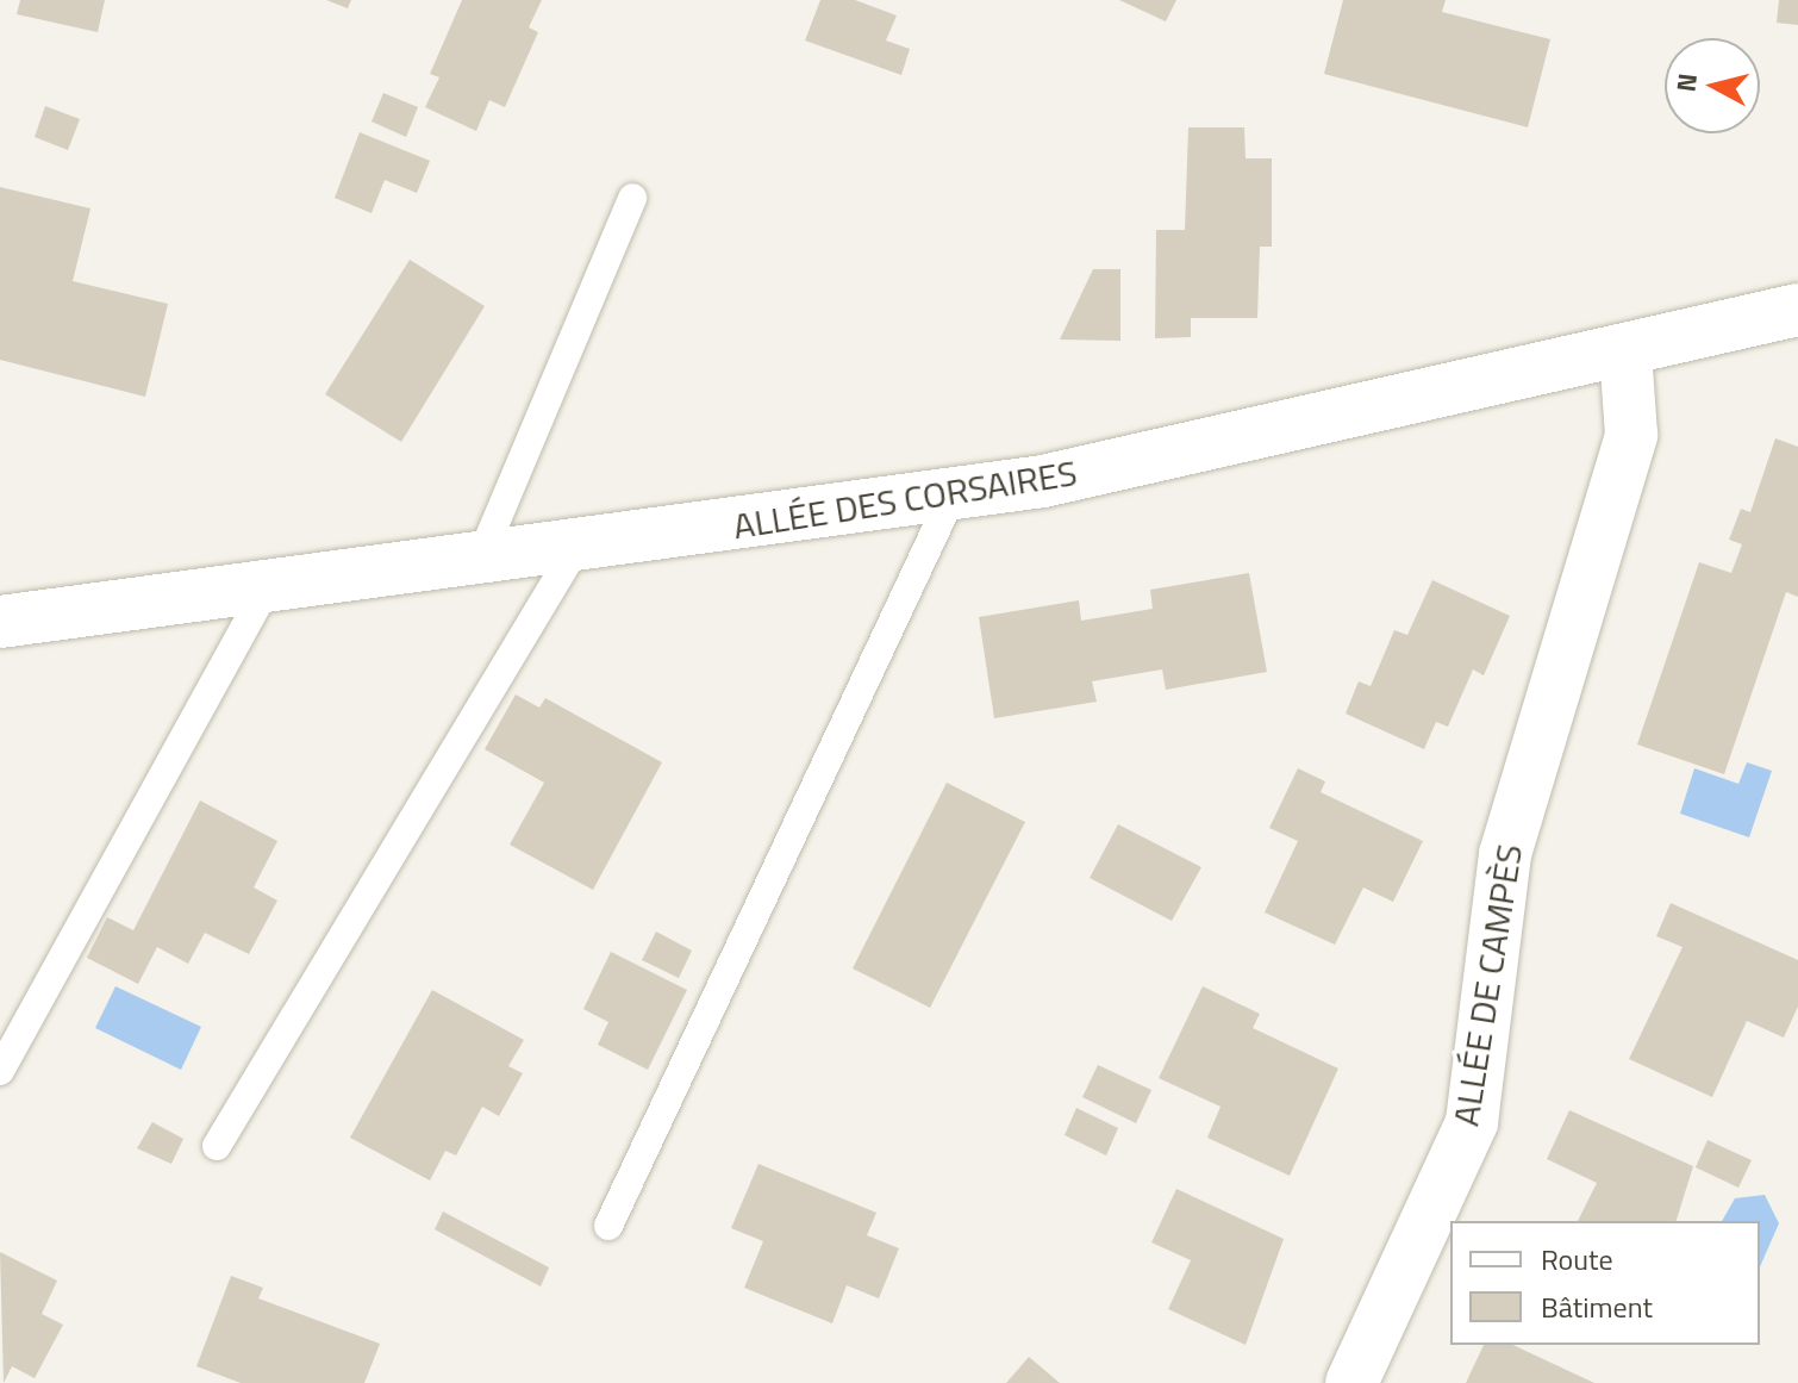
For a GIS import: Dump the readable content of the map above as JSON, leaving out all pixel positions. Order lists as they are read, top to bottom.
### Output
{
  "streets": {
    "street": ["ALLÉE DES CORSAIRES", "ALLÉE DE CAMPÈS"]
  },
  "crossings": [
    ["ALLÉE DES CORSAIRES", "ALLÉE DE CAMPÈS"]
  ],
  "legend": ["Route", "Bâtiment"],
  "north": "left"
}
